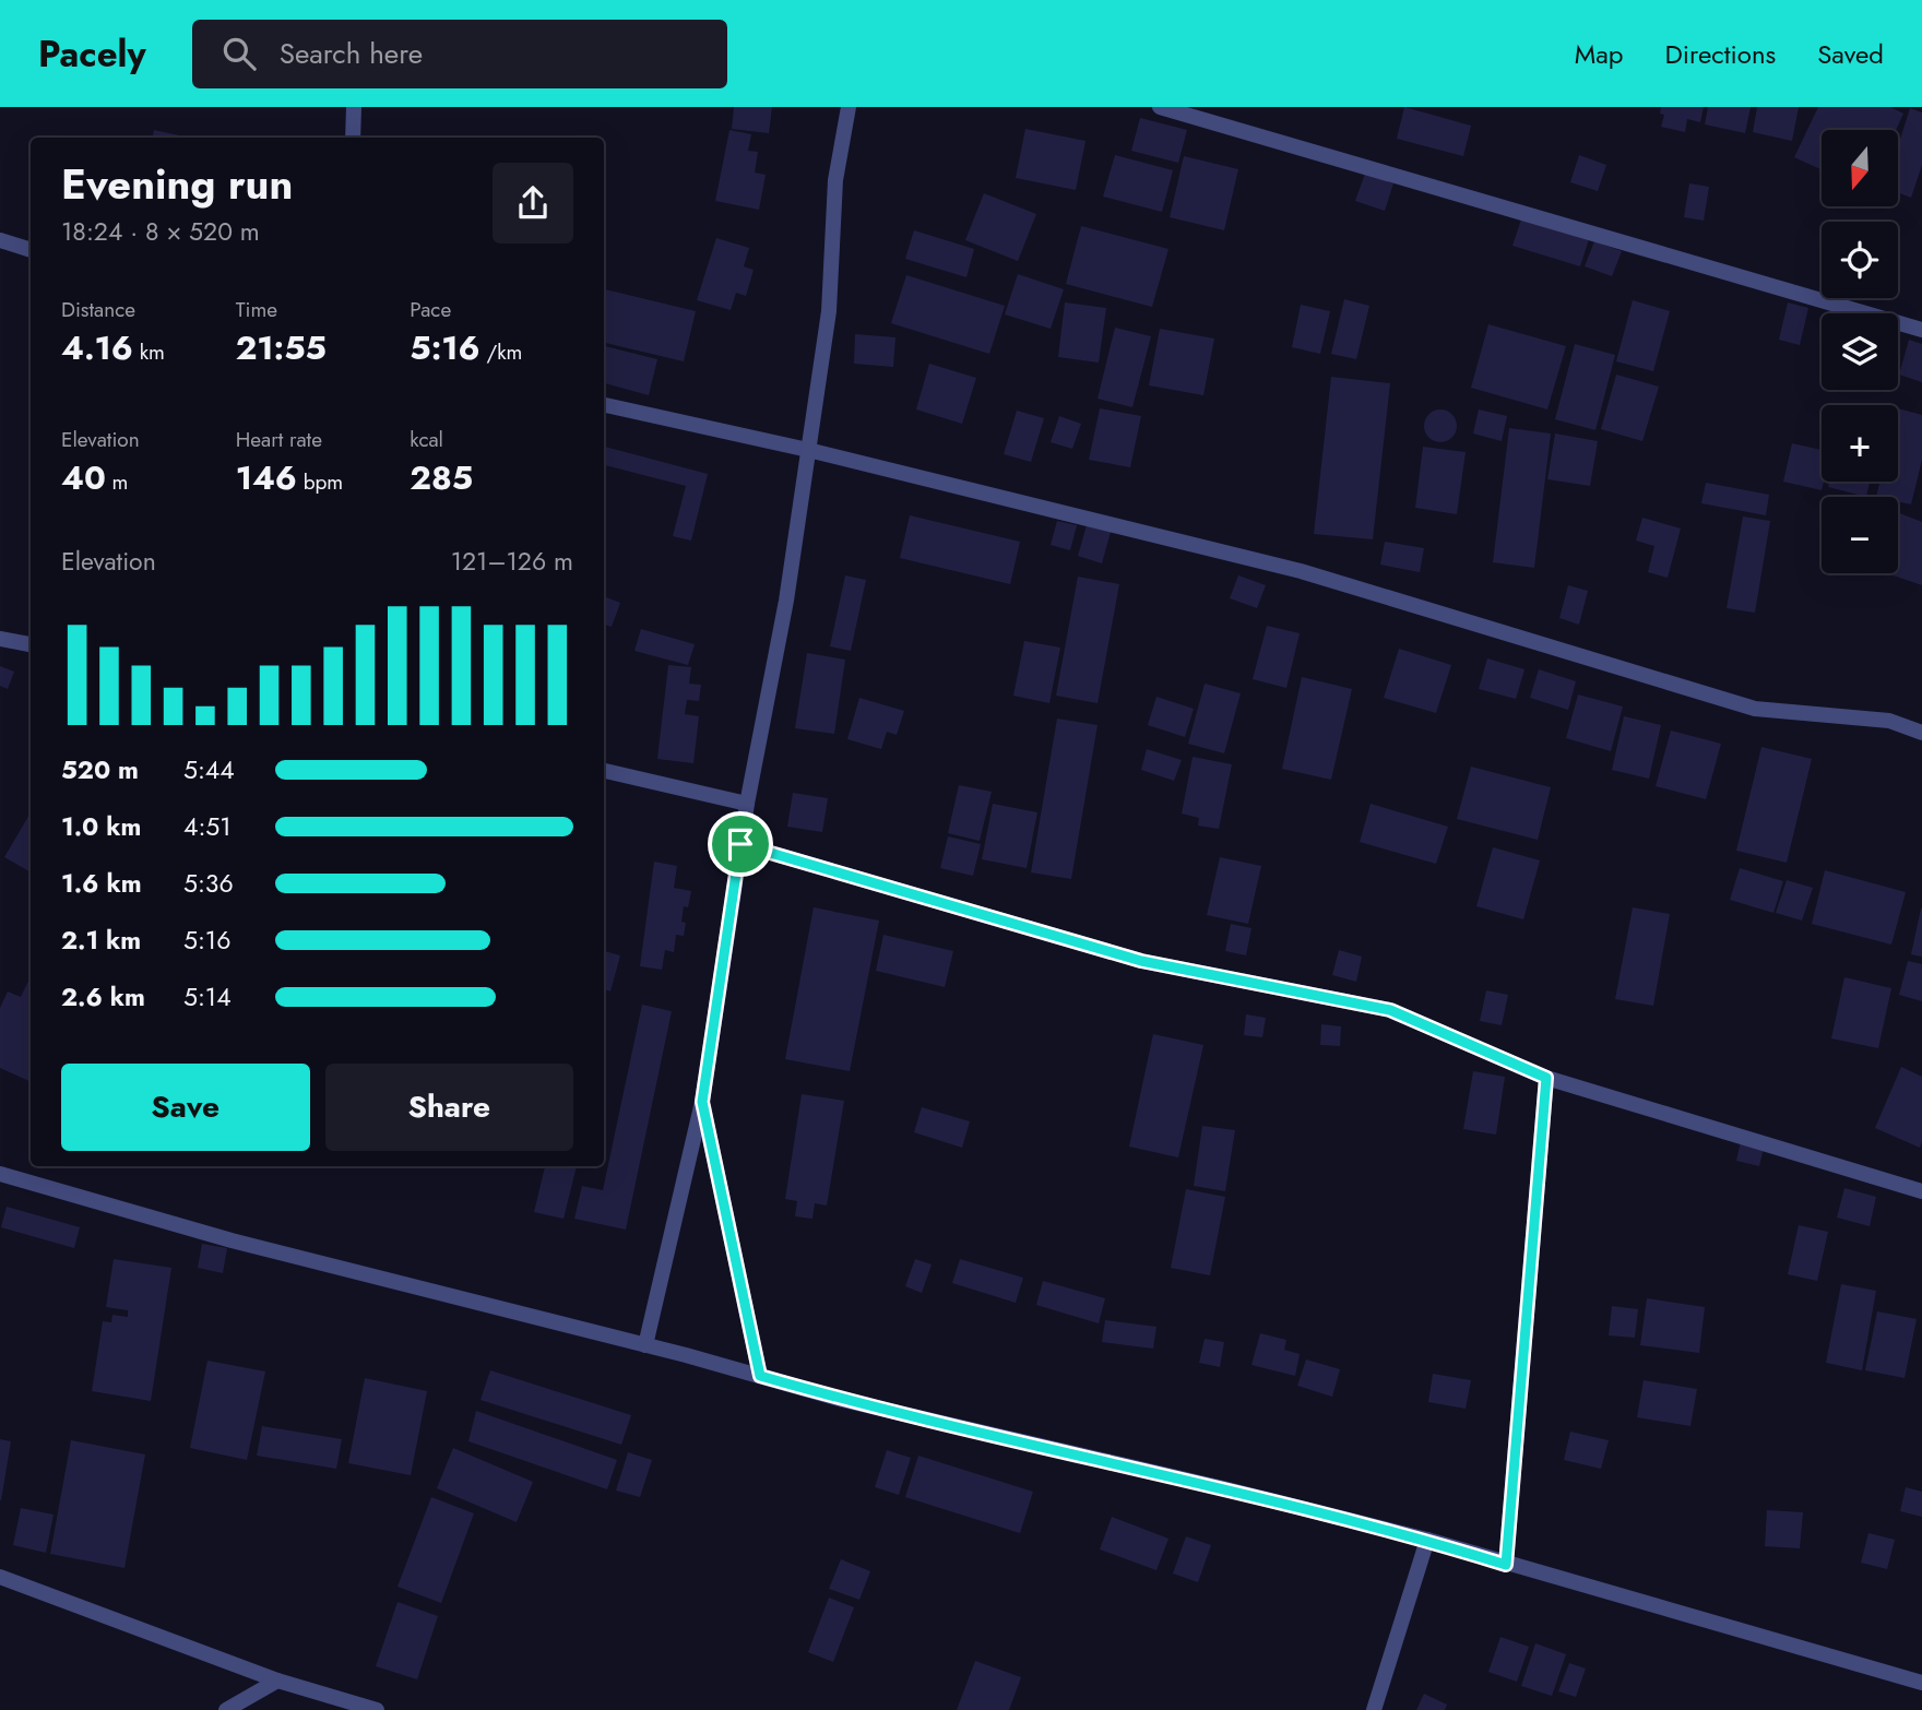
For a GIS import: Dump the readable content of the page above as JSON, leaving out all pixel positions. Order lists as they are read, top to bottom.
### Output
{
  "north": "bottom",
  "page": {
    "header": "Pacely",
    "search": "Search here",
    "nav": ["Map", "Directions", "Saved"],
    "map_buttons": ["+", "−"],
    "heading": ["Evening run", "18:24 · 8 × 520 m"],
    "stats": [
      ["Distance", "4.16 km"],
      ["Time", "21:55"],
      ["Pace", "5:16 /km"],
      ["Elevation", "40 m"],
      ["Heart rate", "146 bpm"],
      ["kcal", "285"]
    ],
    "chart": ["Elevation", "121–126 m"],
    "list": [
      {
        "name": "520 m",
        "note": "5:44"
      },
      {
        "name": "1.0 km",
        "note": "4:51"
      },
      {
        "name": "1.6 km",
        "note": "5:36"
      },
      {
        "name": "2.1 km",
        "note": "5:16"
      },
      {
        "name": "2.6 km",
        "note": "5:14"
      }
    ],
    "buttons": ["Save", "Share"]
  }
}
